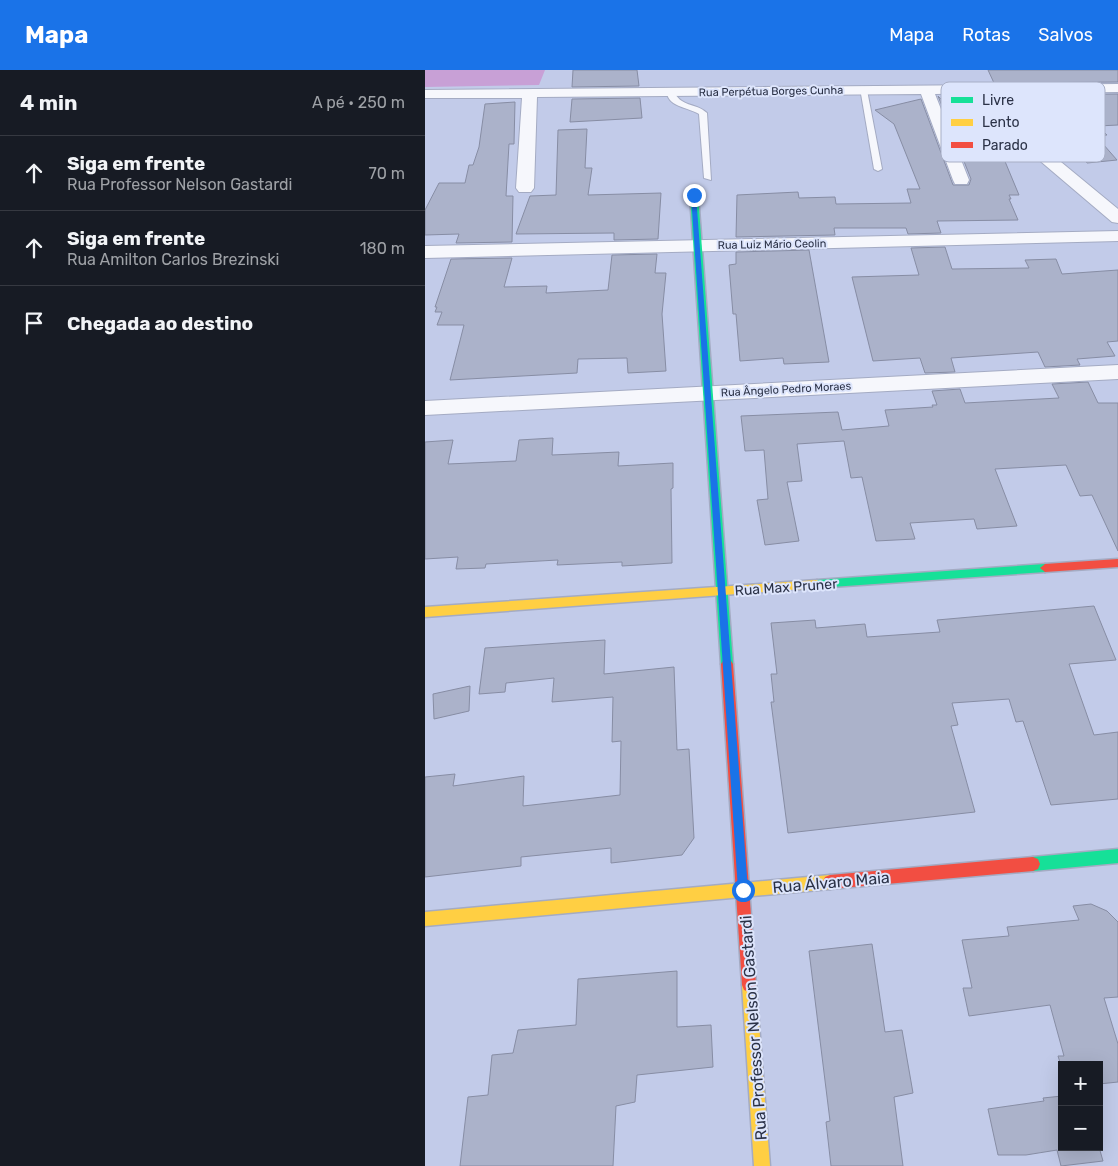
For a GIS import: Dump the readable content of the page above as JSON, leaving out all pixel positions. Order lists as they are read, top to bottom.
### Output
{
  "streets": {
    "street": [
      "Rua Perpétua Borges Cunha",
      "Rua Luiz Mário Ceolin",
      "Rua Ângelo Pedro Moraes",
      "Rua Max Pruner",
      "Rua Álvaro Maia",
      "Rua Professor Nelson Gastardi"
    ]
  },
  "crossings": [
    ["Rua Luiz Mário Ceolin", "Rua Professor Nelson Gastardi"],
    ["Rua Ângelo Pedro Moraes", "Rua Professor Nelson Gastardi"],
    ["Rua Max Pruner", "Rua Professor Nelson Gastardi"],
    ["Rua Álvaro Maia", "Rua Professor Nelson Gastardi"]
  ],
  "legend": ["Livre", "Lento", "Parado"],
  "page": {
    "header": "Mapa",
    "nav": ["Mapa", "Rotas", "Salvos"],
    "heading": ["4 min", "A pé · 250 m"],
    "list": [
      ["Siga em frente", "Rua Professor Nelson Gastardi", "70 m"],
      ["Siga em frente", "Rua Amilton Carlos Brezinski", "180 m"],
      "Chegada ao destino"
    ],
    "map_buttons": ["+", "−"]
  }
}
